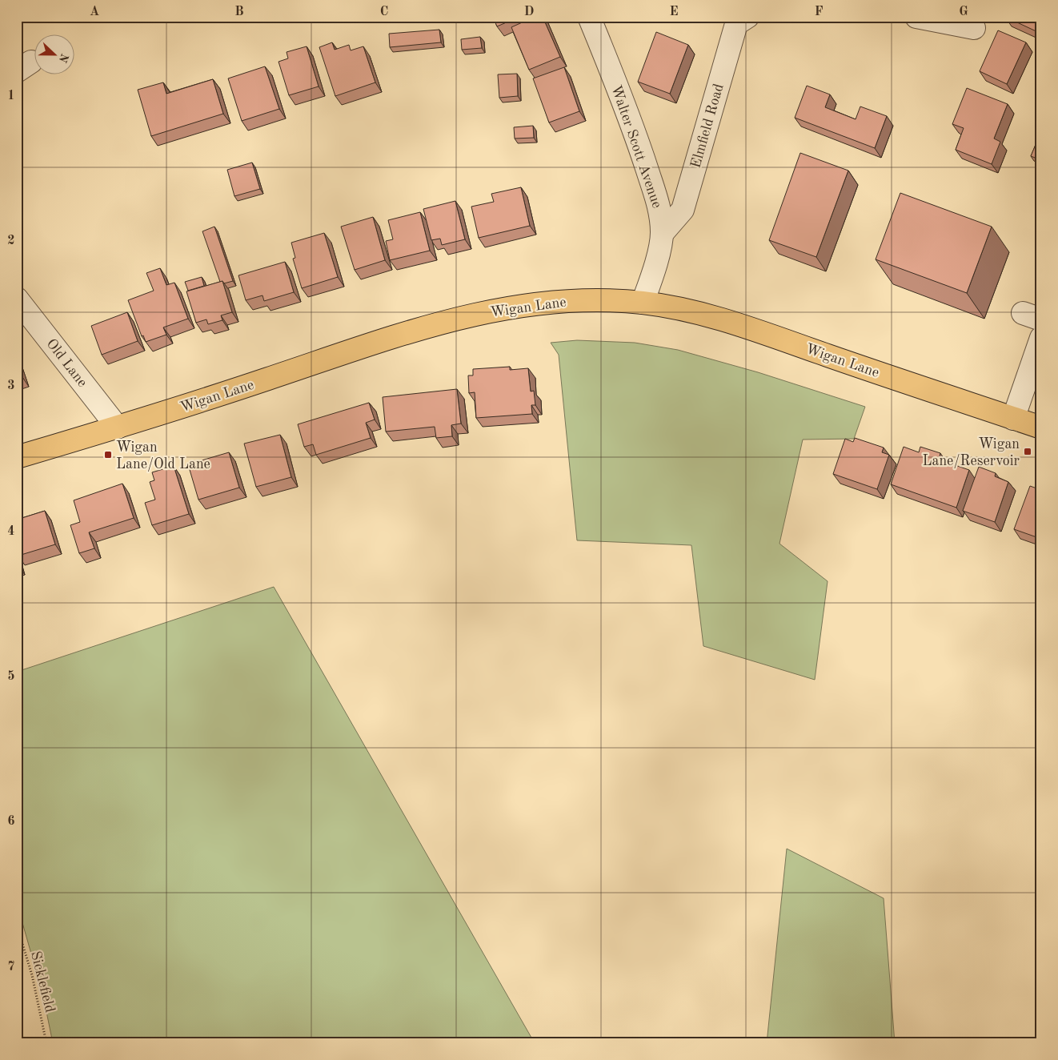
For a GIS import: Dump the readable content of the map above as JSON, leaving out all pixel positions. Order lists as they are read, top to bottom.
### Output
{
  "streets": {
    "highway": ["Wigan Lane"],
    "street": ["Elmfield Road", "Walter Scott Avenue", "Old Lane"],
    "path": ["Sicklefield"]
  },
  "crossings": [
    ["Elmfield Road", "Walter Scott Avenue"],
    ["Walter Scott Avenue", "Wigan Lane"],
    ["Wigan Lane", "Old Lane"]
  ],
  "places": {
    "transit": ["Wigan Lane/Reservoir", "Wigan Lane/Old Lane"]
  },
  "north": "right",
  "grid": {
    "columns": [
      "A",
      "B",
      "C",
      "D",
      "E",
      "F",
      "G"
    ],
    "rows": [
      "1",
      "2",
      "3",
      "4",
      "5",
      "6",
      "7"
    ]
  }
}
